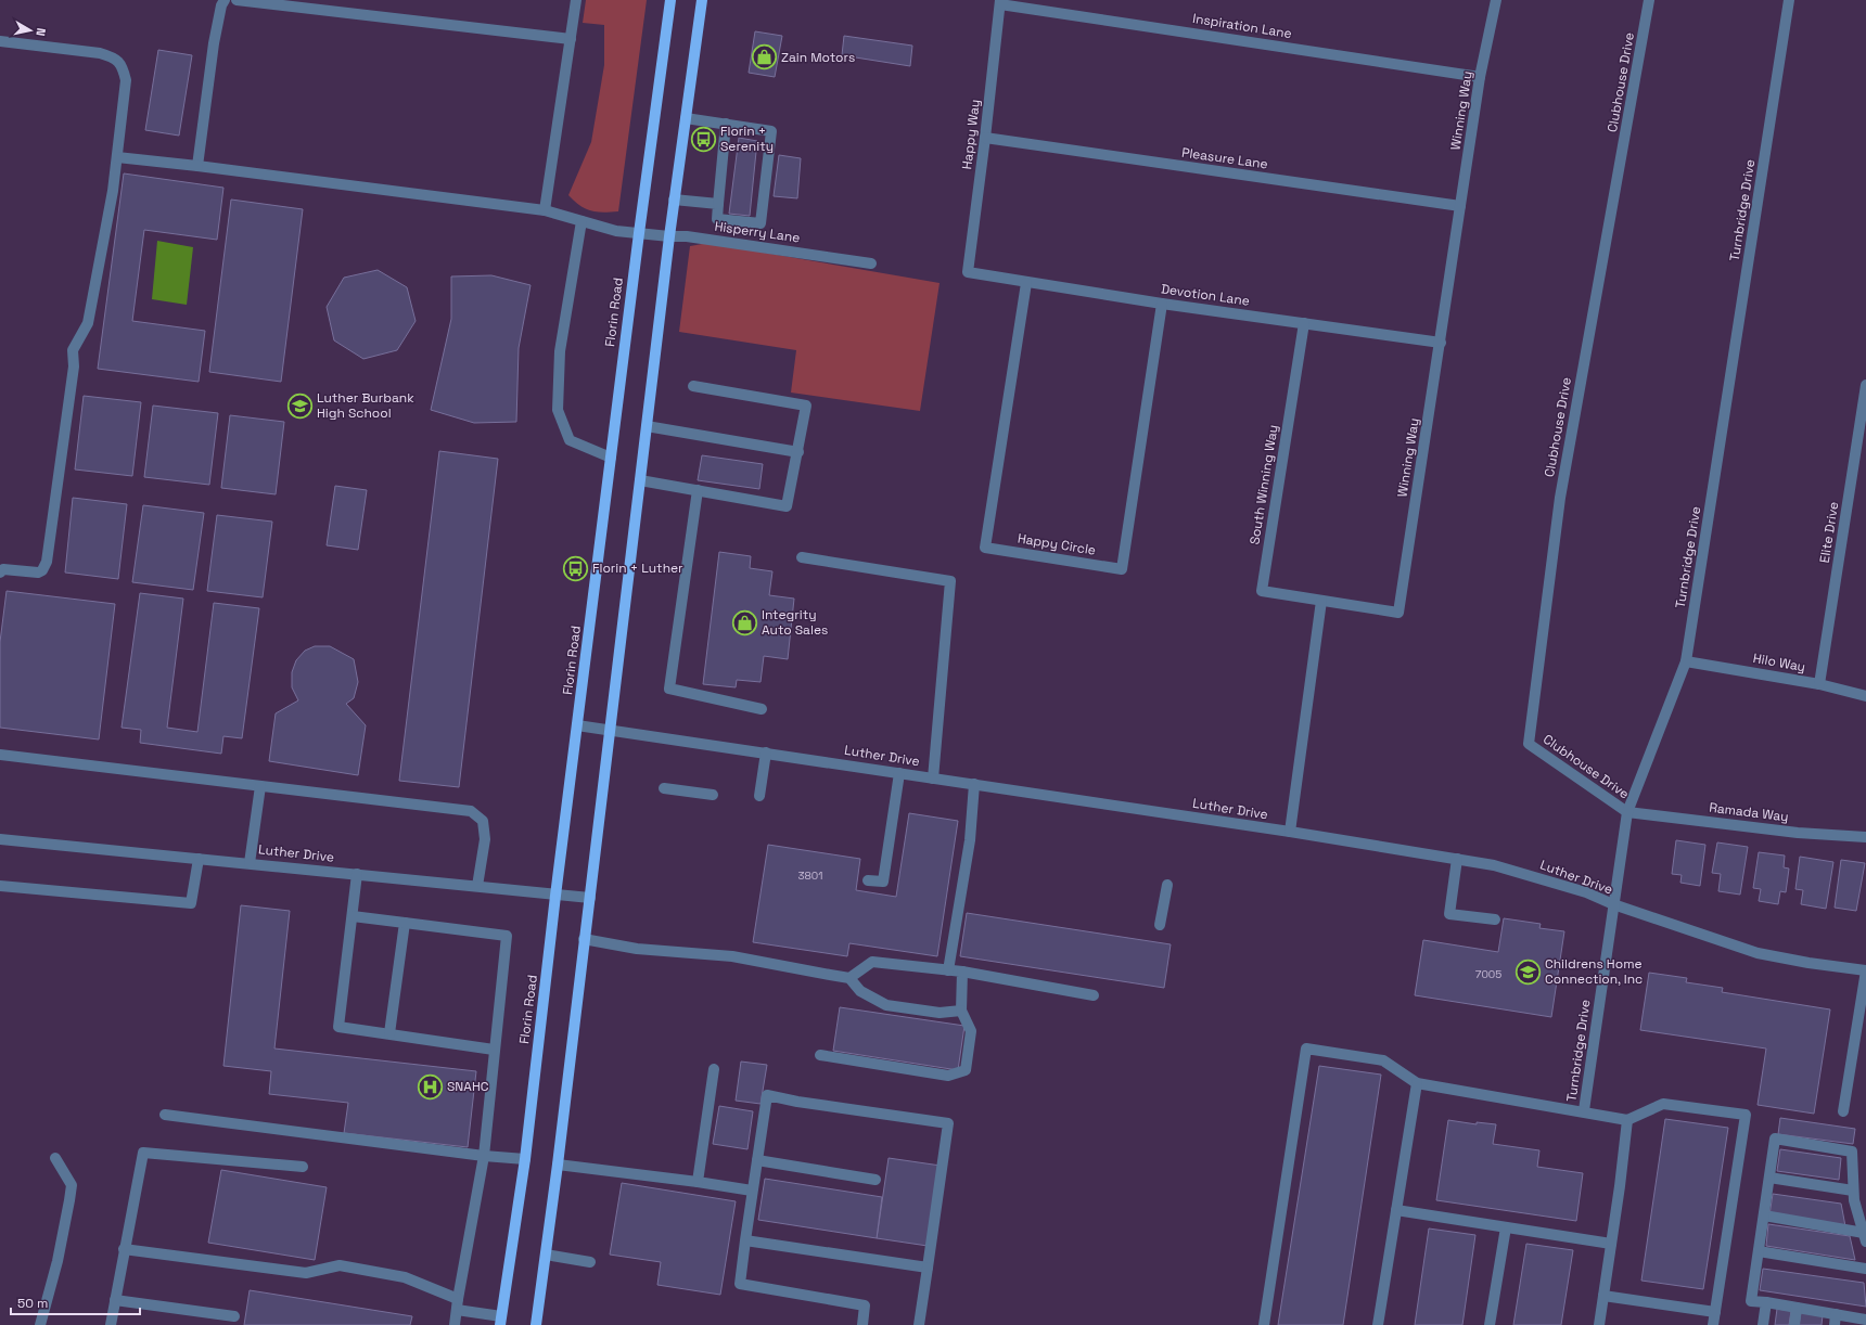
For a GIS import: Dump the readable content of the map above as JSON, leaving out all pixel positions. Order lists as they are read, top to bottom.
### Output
{
  "streets": {
    "main road": ["Florin Road"],
    "street": [
      "Inspiration Lane",
      "Clubhouse Drive",
      "Winning Way",
      "Happy Way",
      "Pleasure Lane",
      "Turnbridge Drive",
      "Hisperry Lane",
      "Devotion Lane",
      "South Winning Way",
      "Elite Drive",
      "Happy Circle",
      "Hilo Way",
      "Luther Drive",
      "Ramada Way"
    ]
  },
  "crossings": [
    ["Inspiration Lane", "Winning Way"],
    ["Inspiration Lane", "Happy Way"],
    ["Clubhouse Drive", "Turnbridge Drive"],
    ["Clubhouse Drive", "Ramada Way"],
    ["Winning Way", "Pleasure Lane"],
    ["Winning Way", "Devotion Lane"],
    ["Winning Way", "South Winning Way"],
    ["Happy Way", "Pleasure Lane"],
    ["Happy Way", "Devotion Lane"],
    ["Turnbridge Drive", "Hilo Way"],
    ["Turnbridge Drive", "Luther Drive"],
    ["Turnbridge Drive", "Ramada Way"],
    ["Hisperry Lane", "Florin Road"],
    ["Devotion Lane", "South Winning Way"],
    ["Devotion Lane", "Happy Circle"],
    ["Florin Road", "Luther Drive"],
    ["Elite Drive", "Hilo Way"]
  ],
  "places": {
    "shop": ["Zain Motors", "Integrity Auto Sales"],
    "bus stop": ["Florin + Serenity", "Florin + Luther"],
    "school or university": ["Luther Burbank High School", "Childrens Home Connection, Inc"],
    "hospital": ["SNAHC"]
  },
  "house_numbers": ["3801", "7005"],
  "scale_bar": "50 m",
  "north": "right"
}
